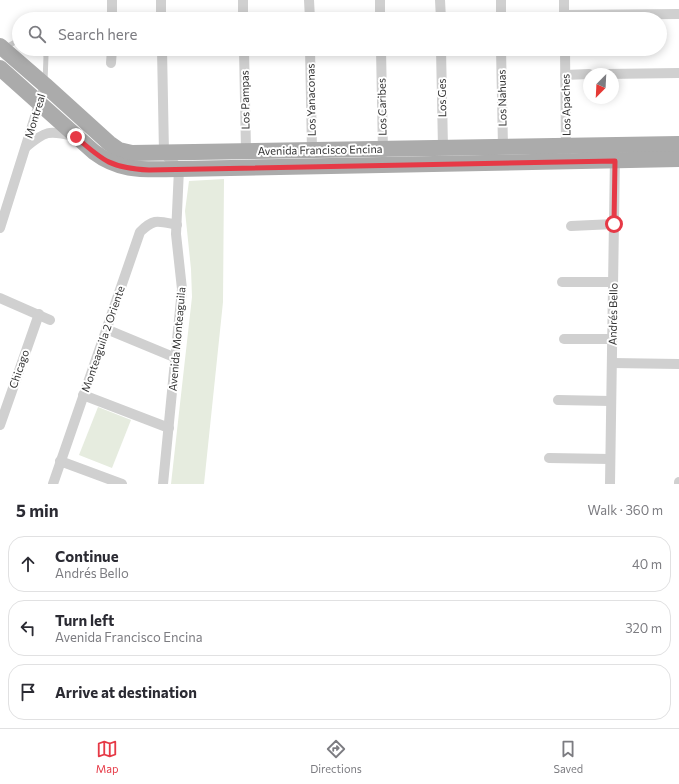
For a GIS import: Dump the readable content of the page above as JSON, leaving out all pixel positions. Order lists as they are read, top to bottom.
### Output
{
  "streets": {
    "main road": ["Avenida Francisco Encina"],
    "street": [
      "Los Ges",
      "Los Nahuas",
      "Los Pampas",
      "Los Yanaconas",
      "Los Apaches",
      "Los Caribes",
      "Montreal",
      "Andrés Bello",
      "Monteaguila 2 Oriente",
      "Avenida Monteaguila",
      "Chicago"
    ]
  },
  "crossings": [
    ["Los Ges", "Avenida Francisco Encina"],
    ["Los Nahuas", "Avenida Francisco Encina"],
    ["Los Pampas", "Avenida Francisco Encina"],
    ["Los Yanaconas", "Avenida Francisco Encina"],
    ["Los Apaches", "Avenida Francisco Encina"],
    ["Los Caribes", "Avenida Francisco Encina"],
    ["Montreal", "Avenida Francisco Encina"],
    ["Avenida Francisco Encina", "Andrés Bello"],
    ["Avenida Francisco Encina", "Avenida Monteaguila"],
    ["Monteaguila 2 Oriente", "Avenida Monteaguila"]
  ],
  "north": "bottom left",
  "page": {
    "search": "Search here",
    "heading": ["5 min", "Walk · 360 m"],
    "list": [
      ["Continue", "Andrés Bello", "40 m"],
      ["Turn left", "Avenida Francisco Encina", "320 m"],
      "Arrive at destination"
    ],
    "nav": ["Map", "Directions", "Saved"]
  }
}
